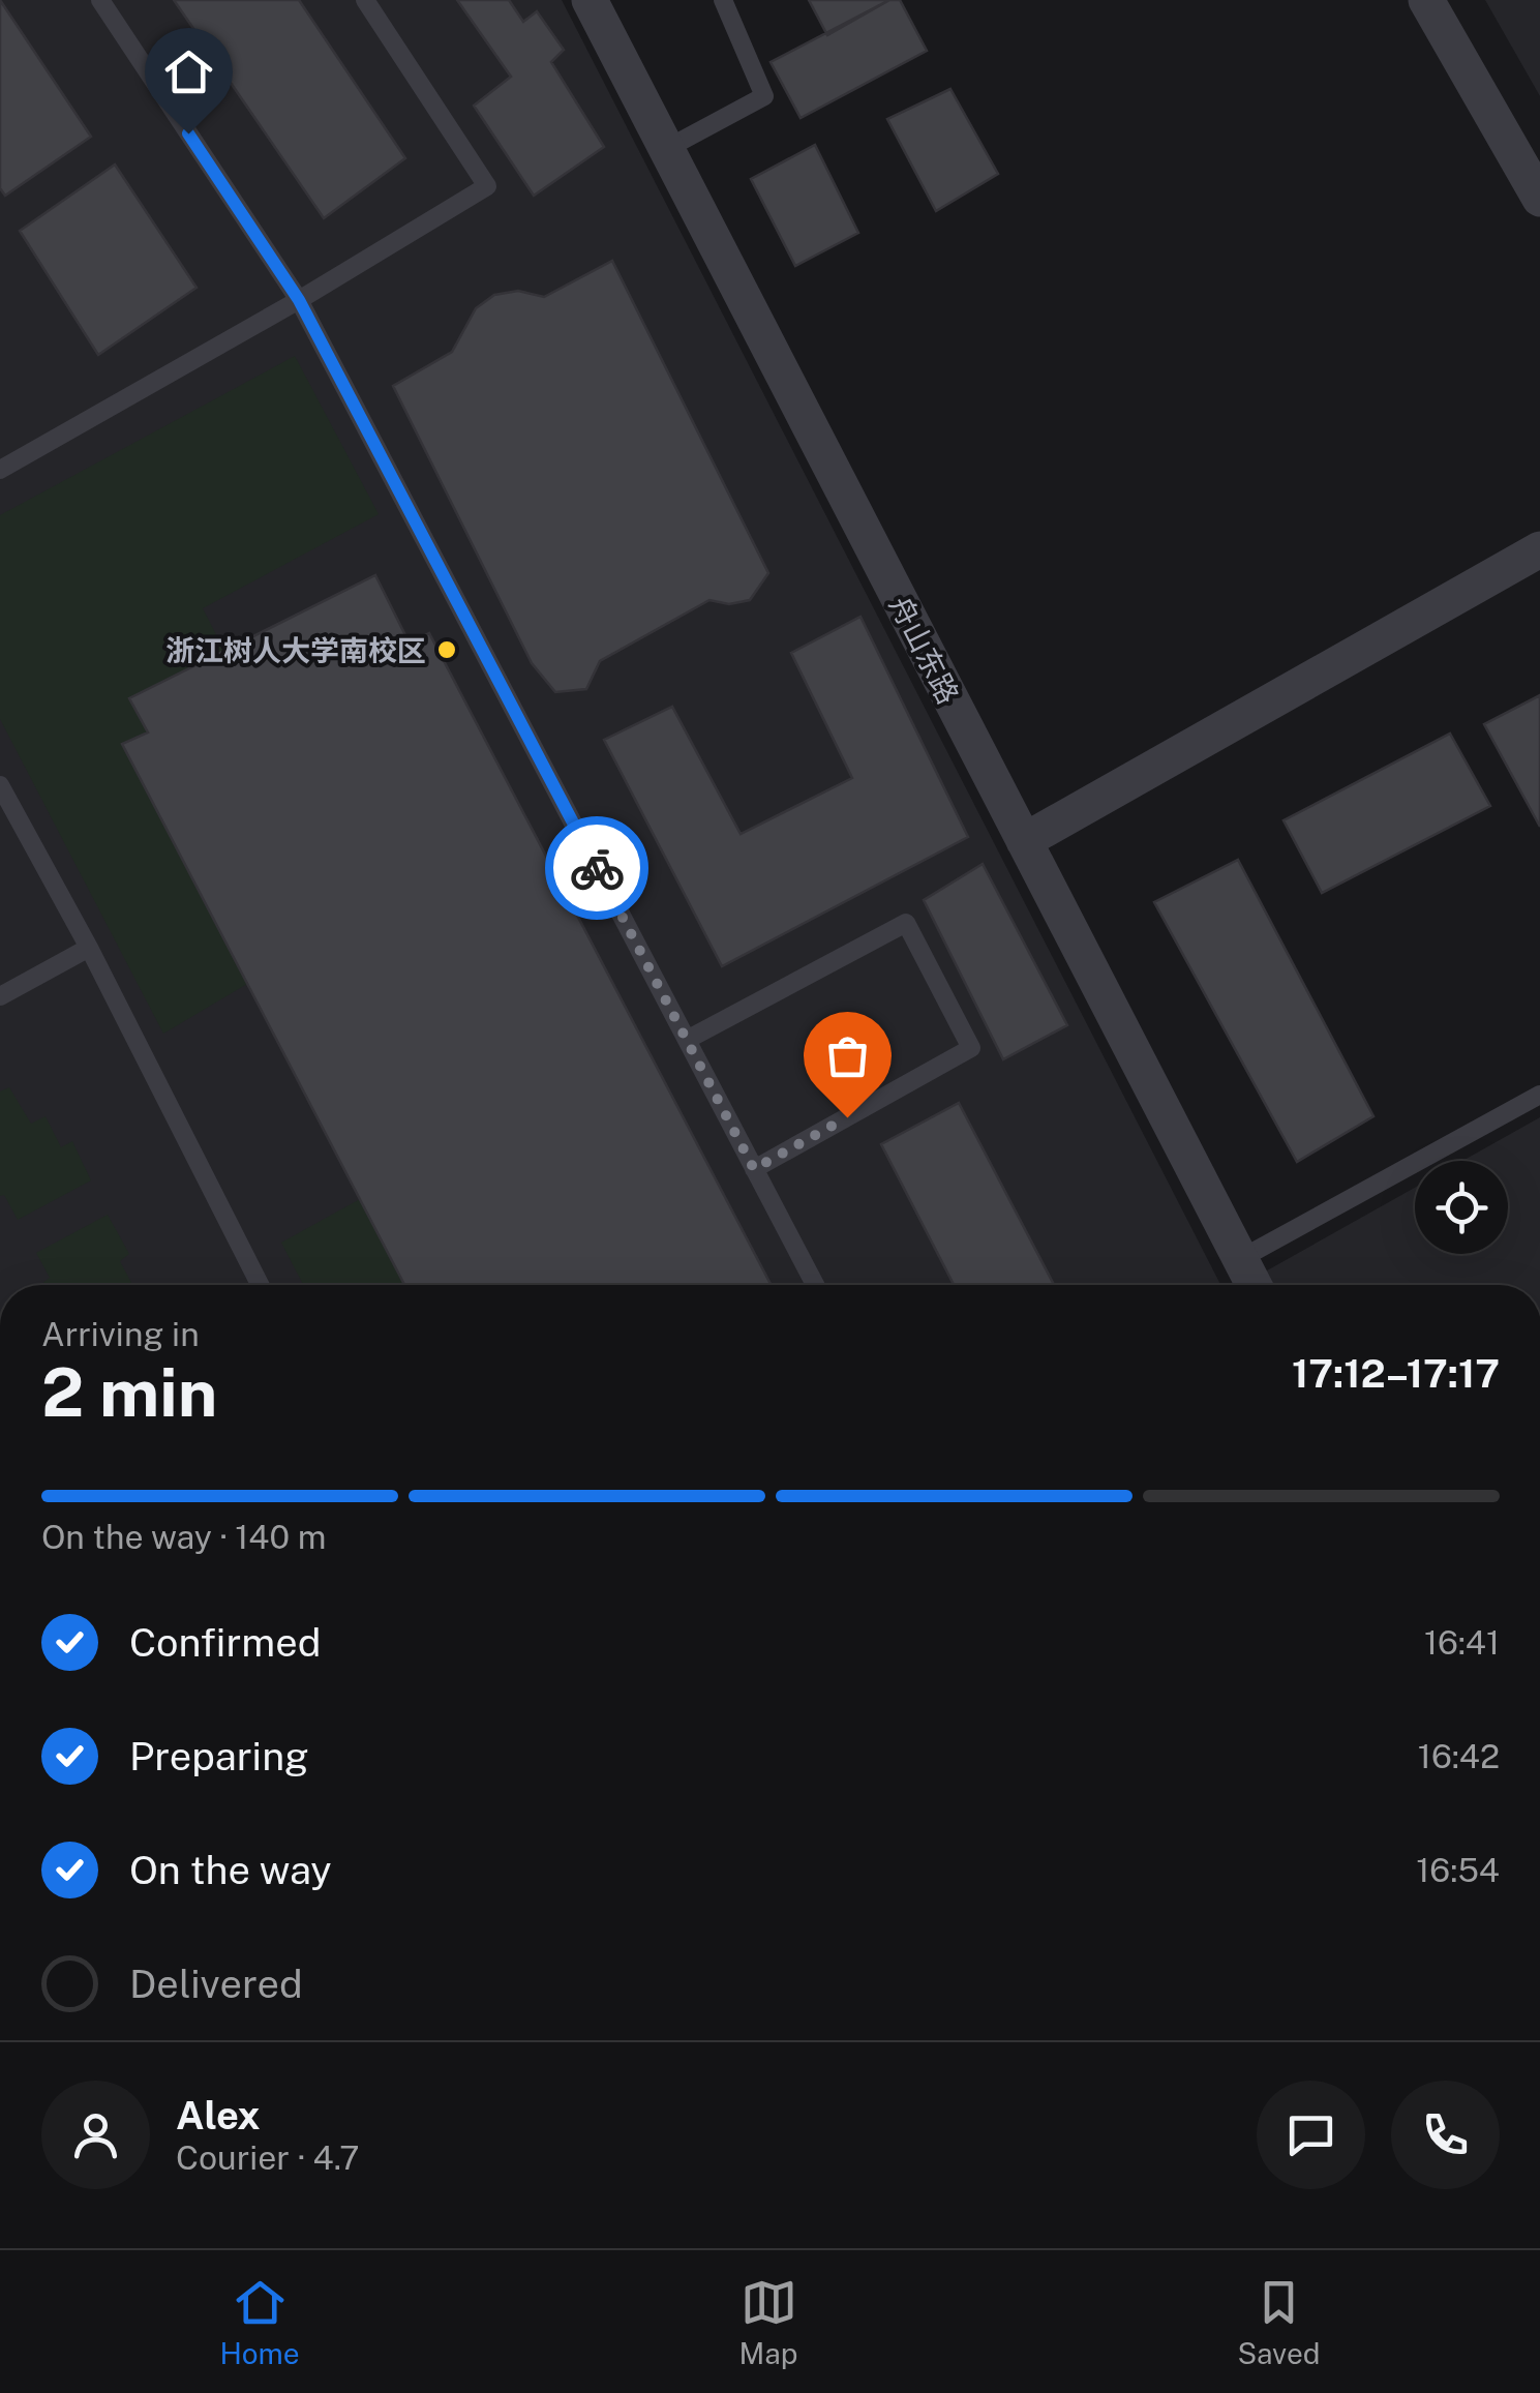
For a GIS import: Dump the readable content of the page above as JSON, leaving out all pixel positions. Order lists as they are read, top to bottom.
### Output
{
  "streets": {
    "street": ["舟山东路"]
  },
  "places": ["浙江树人大学南校区"],
  "page": {
    "heading": ["2 min", "Arriving in", "17:12–17:17"],
    "panel": ["Alex", "Courier · 4.7"],
    "bar": "On the way · 140 m",
    "list": [
      ["Confirmed", "16:41"],
      ["Preparing", "16:42"],
      ["On the way", "16:54"],
      "Delivered"
    ],
    "tabs": ["Home", "Map", "Saved"]
  }
}
